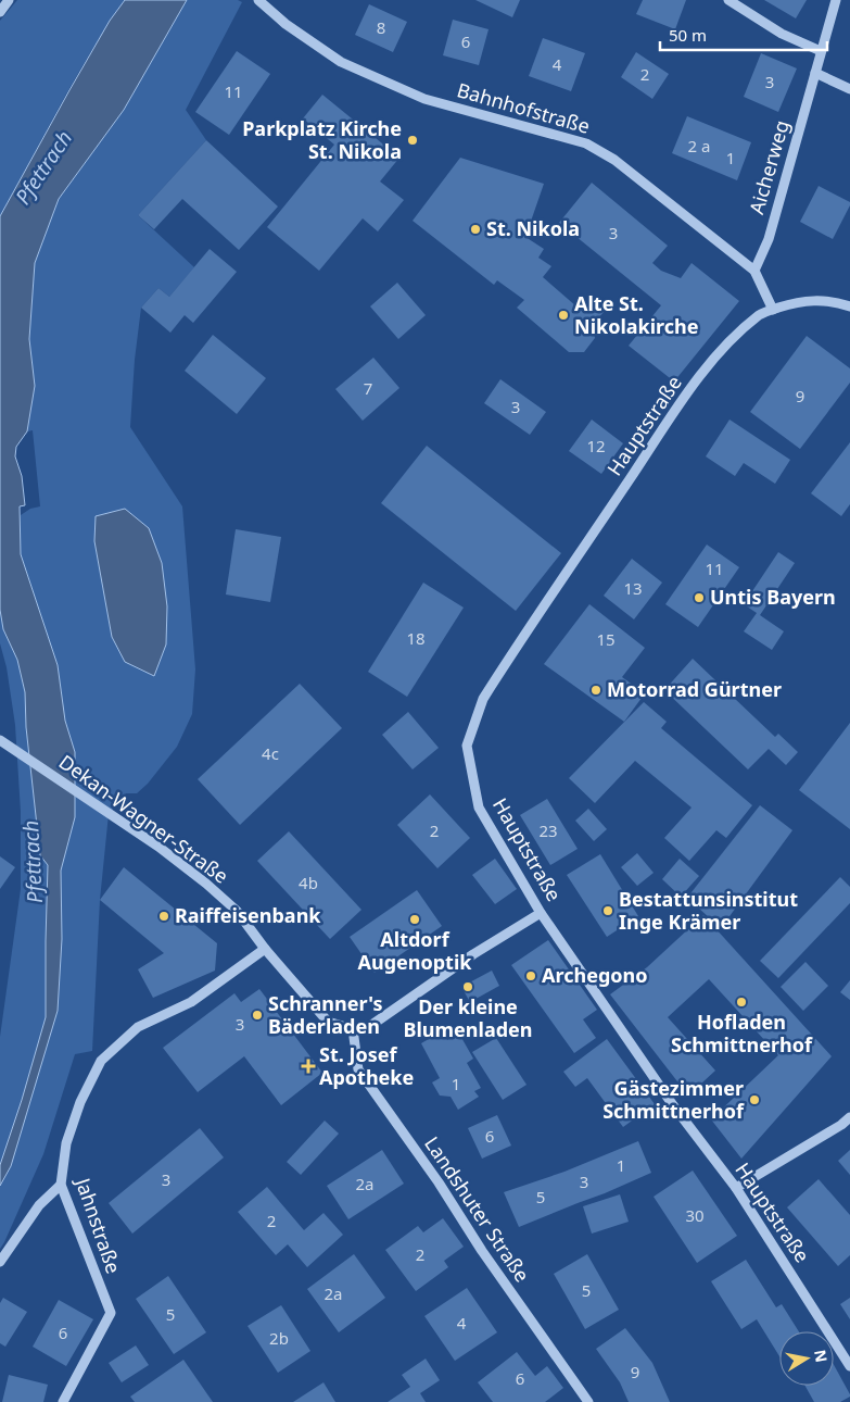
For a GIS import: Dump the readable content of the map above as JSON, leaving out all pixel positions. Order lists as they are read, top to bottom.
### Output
{
  "streets": {
    "street": [
      "Bahnhofstraße",
      "Aicherweg",
      "Hauptstraße",
      "Dekan-Wagner-Straße",
      "Landshuter Straße",
      "Jahnstraße"
    ]
  },
  "crossings": [
    ["Bahnhofstraße", "Aicherweg"],
    ["Bahnhofstraße", "Hauptstraße"],
    ["Dekan-Wagner-Straße", "Landshuter Straße"],
    ["Dekan-Wagner-Straße", "Jahnstraße"]
  ],
  "water": ["Pfettrach"],
  "places": {
    "other": [
      "Parkplatz Kirche St. Nikola",
      "St. Nikola",
      "Alte St. Nikolakirche",
      "Untis Bayern",
      "Motorrad Gürtner",
      "Bestattunsinstitut Inge Krämer",
      "Raiffeisenbank",
      "Altdorf Augenoptik",
      "Archegono",
      "Der kleine Blumenladen",
      "Hofladen Schmittnerhof",
      "Schranner's Bäderladen",
      "Gästezimmer Schmittnerhof"
    ],
    "health": ["St. Josef Apotheke"]
  },
  "house_numbers": [
    "8",
    "6",
    "4",
    "2",
    "3",
    "11",
    "2 a",
    "1",
    "3",
    "7",
    "9",
    "3",
    "12",
    "11",
    "13",
    "18",
    "15",
    "4c",
    "2",
    "23",
    "4b",
    "3",
    "1",
    "6",
    "1",
    "3",
    "3",
    "2a",
    "5",
    "30",
    "2",
    "2",
    "5",
    "2a",
    "5",
    "4",
    "6",
    "2b",
    "9",
    "6"
  ],
  "scale_bar": "50 m",
  "north": "right"
}
